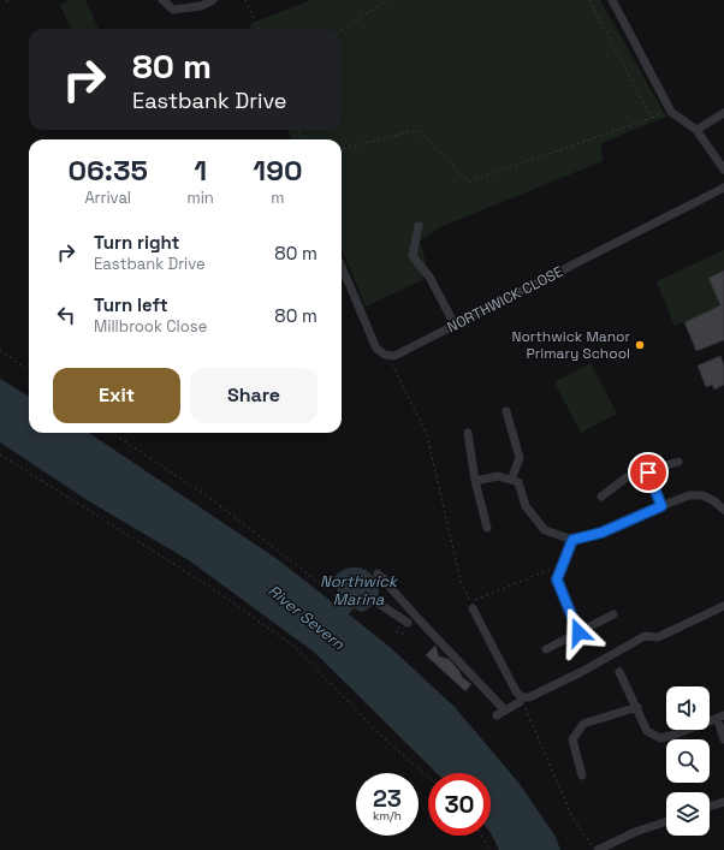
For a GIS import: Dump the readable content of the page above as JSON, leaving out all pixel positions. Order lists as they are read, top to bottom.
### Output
{
  "streets": {
    "street": ["NORTHWICK CLOSE"]
  },
  "water": ["Northwick Marina", "River Severn"],
  "places": ["Northwick Manor Primary School"],
  "page": {
    "turn": ["80 m", "Eastbank Drive"],
    "eta": [
      "06:35",
      "Arrival",
      "1",
      "min",
      "190",
      "m"
    ],
    "list": [
      {
        "name": "Turn right",
        "note": "Eastbank Drive",
        "value": "80 m"
      },
      {
        "name": "Turn left",
        "note": "Millbrook Close",
        "value": "80 m"
      }
    ],
    "buttons": ["Exit", "Share"],
    "speed": "23 km/h",
    "limit": "30"
  }
}
